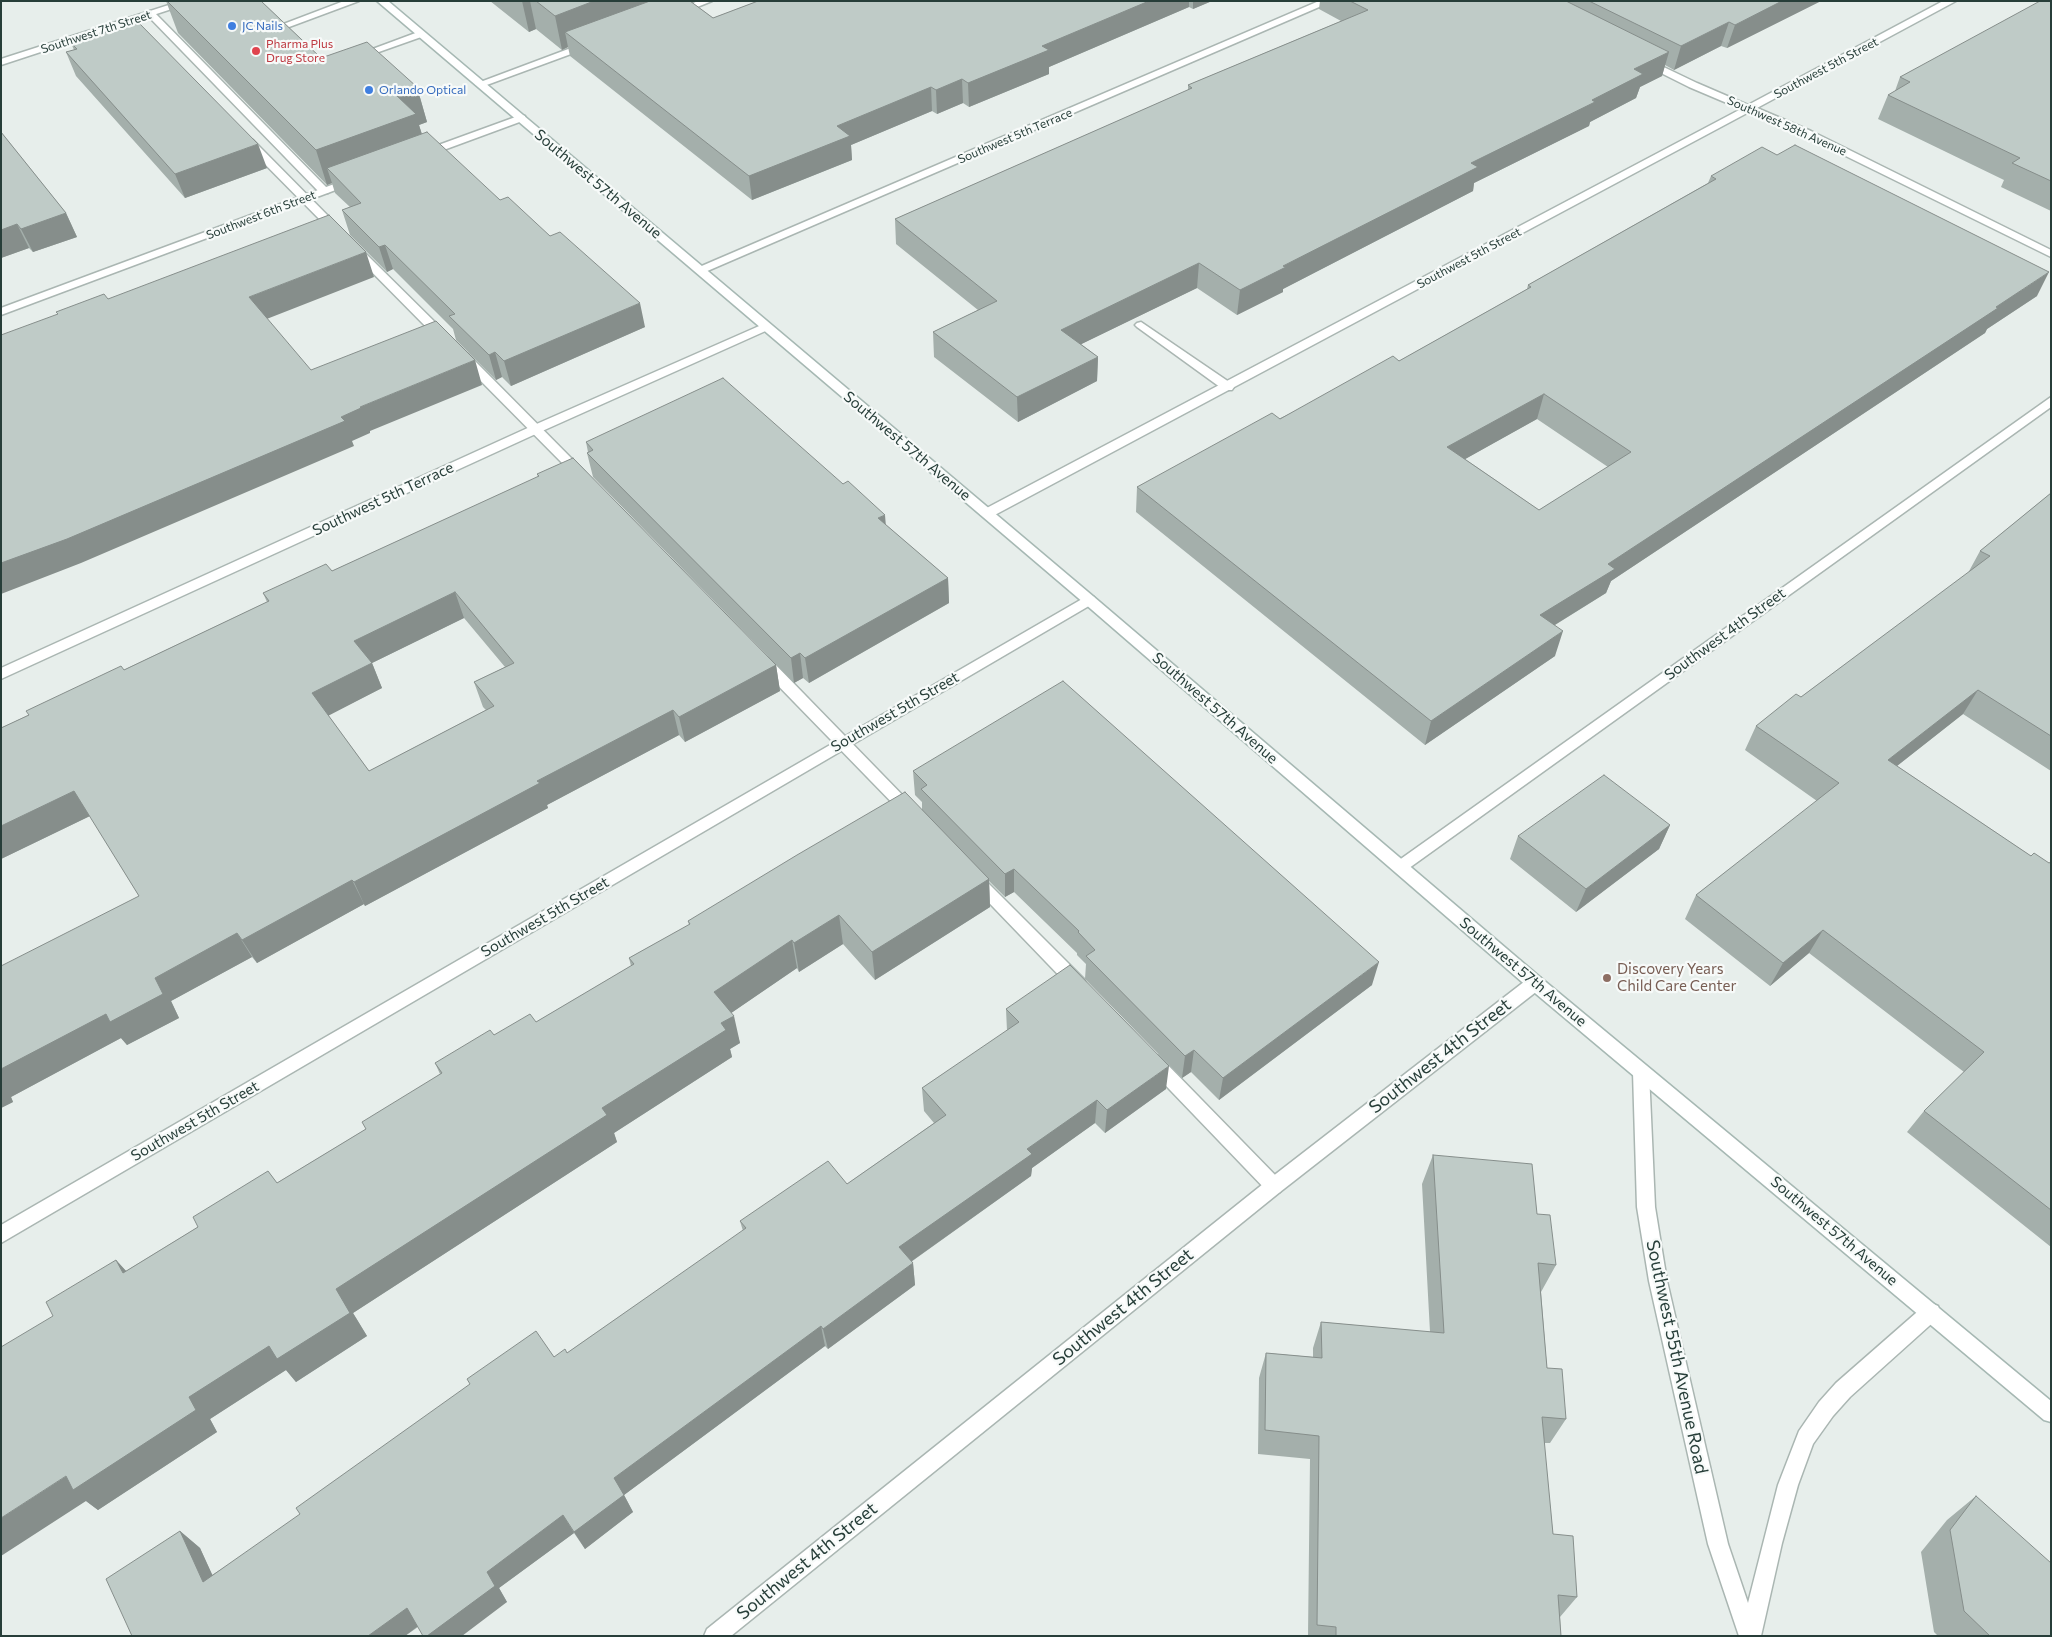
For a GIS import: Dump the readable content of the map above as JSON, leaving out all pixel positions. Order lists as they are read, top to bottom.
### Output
{
  "streets": {
    "street": [
      "Southwest 7th Street",
      "Southwest 5th Street",
      "Southwest 58th Avenue",
      "Southwest 5th Terrace",
      "Southwest 57th Avenue",
      "Southwest 6th Street",
      "Southwest 4th Street",
      "Southwest 55th Avenue Road"
    ]
  },
  "crossings": [
    ["Southwest 5th Street", "Southwest 58th Avenue"],
    ["Southwest 5th Street", "Southwest 57th Avenue"],
    ["Southwest 5th Terrace", "Southwest 57th Avenue"],
    ["Southwest 57th Avenue", "Southwest 4th Street"],
    ["Southwest 57th Avenue", "Southwest 55th Avenue Road"]
  ],
  "places": [
    "JC Nails",
    "Pharma Plus Drug Store",
    "Orlando Optical",
    "Discovery Years Child Care Center"
  ]
}
